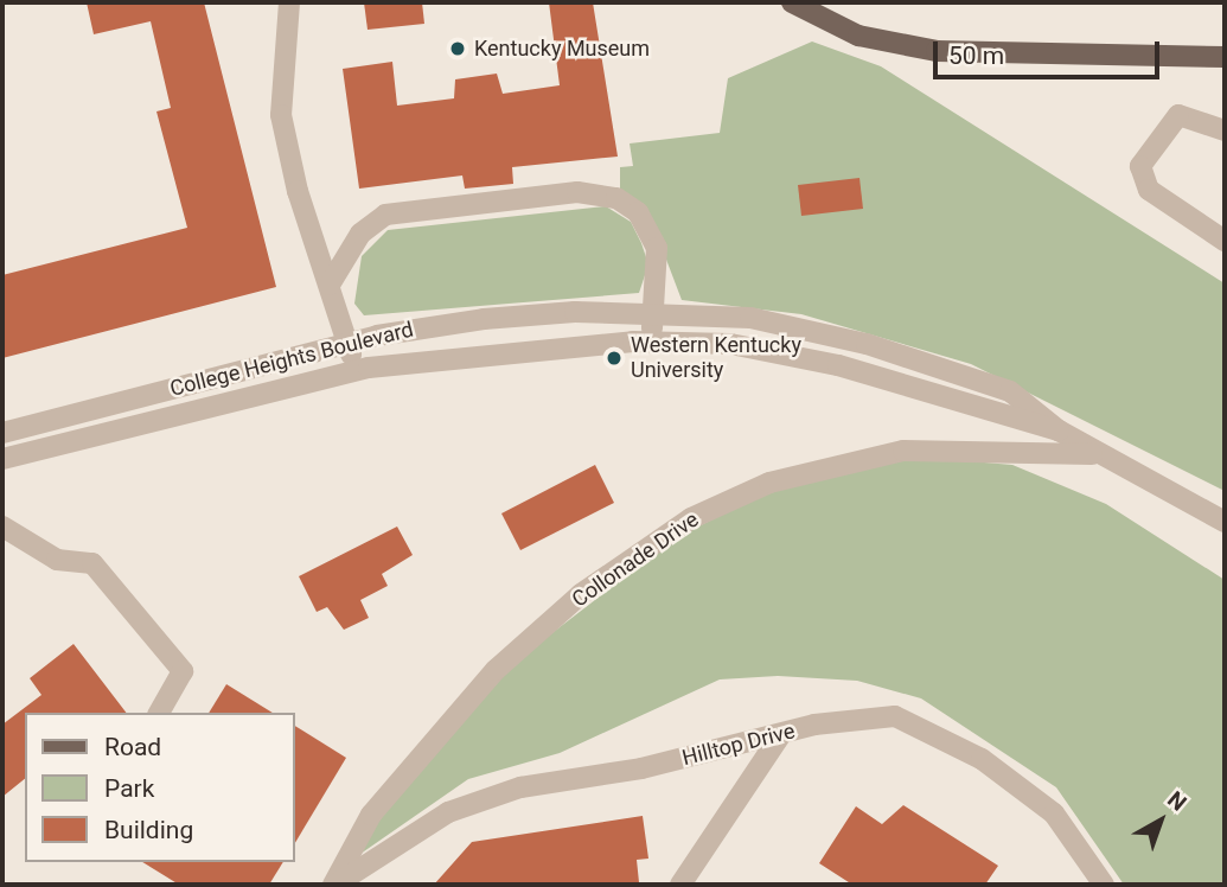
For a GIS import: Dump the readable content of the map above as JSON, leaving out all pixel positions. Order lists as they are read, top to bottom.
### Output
{
  "streets": {
    "street": ["College Heights Boulevard", "Collonade Drive", "Hilltop Drive"]
  },
  "crossings": [
    ["College Heights Boulevard", "Collonade Drive"],
    ["Collonade Drive", "Hilltop Drive"]
  ],
  "places": ["Kentucky Museum", "Western Kentucky University"],
  "legend": ["Road", "Park", "Building"],
  "scale_bar": "50 m",
  "north": "top right"
}
